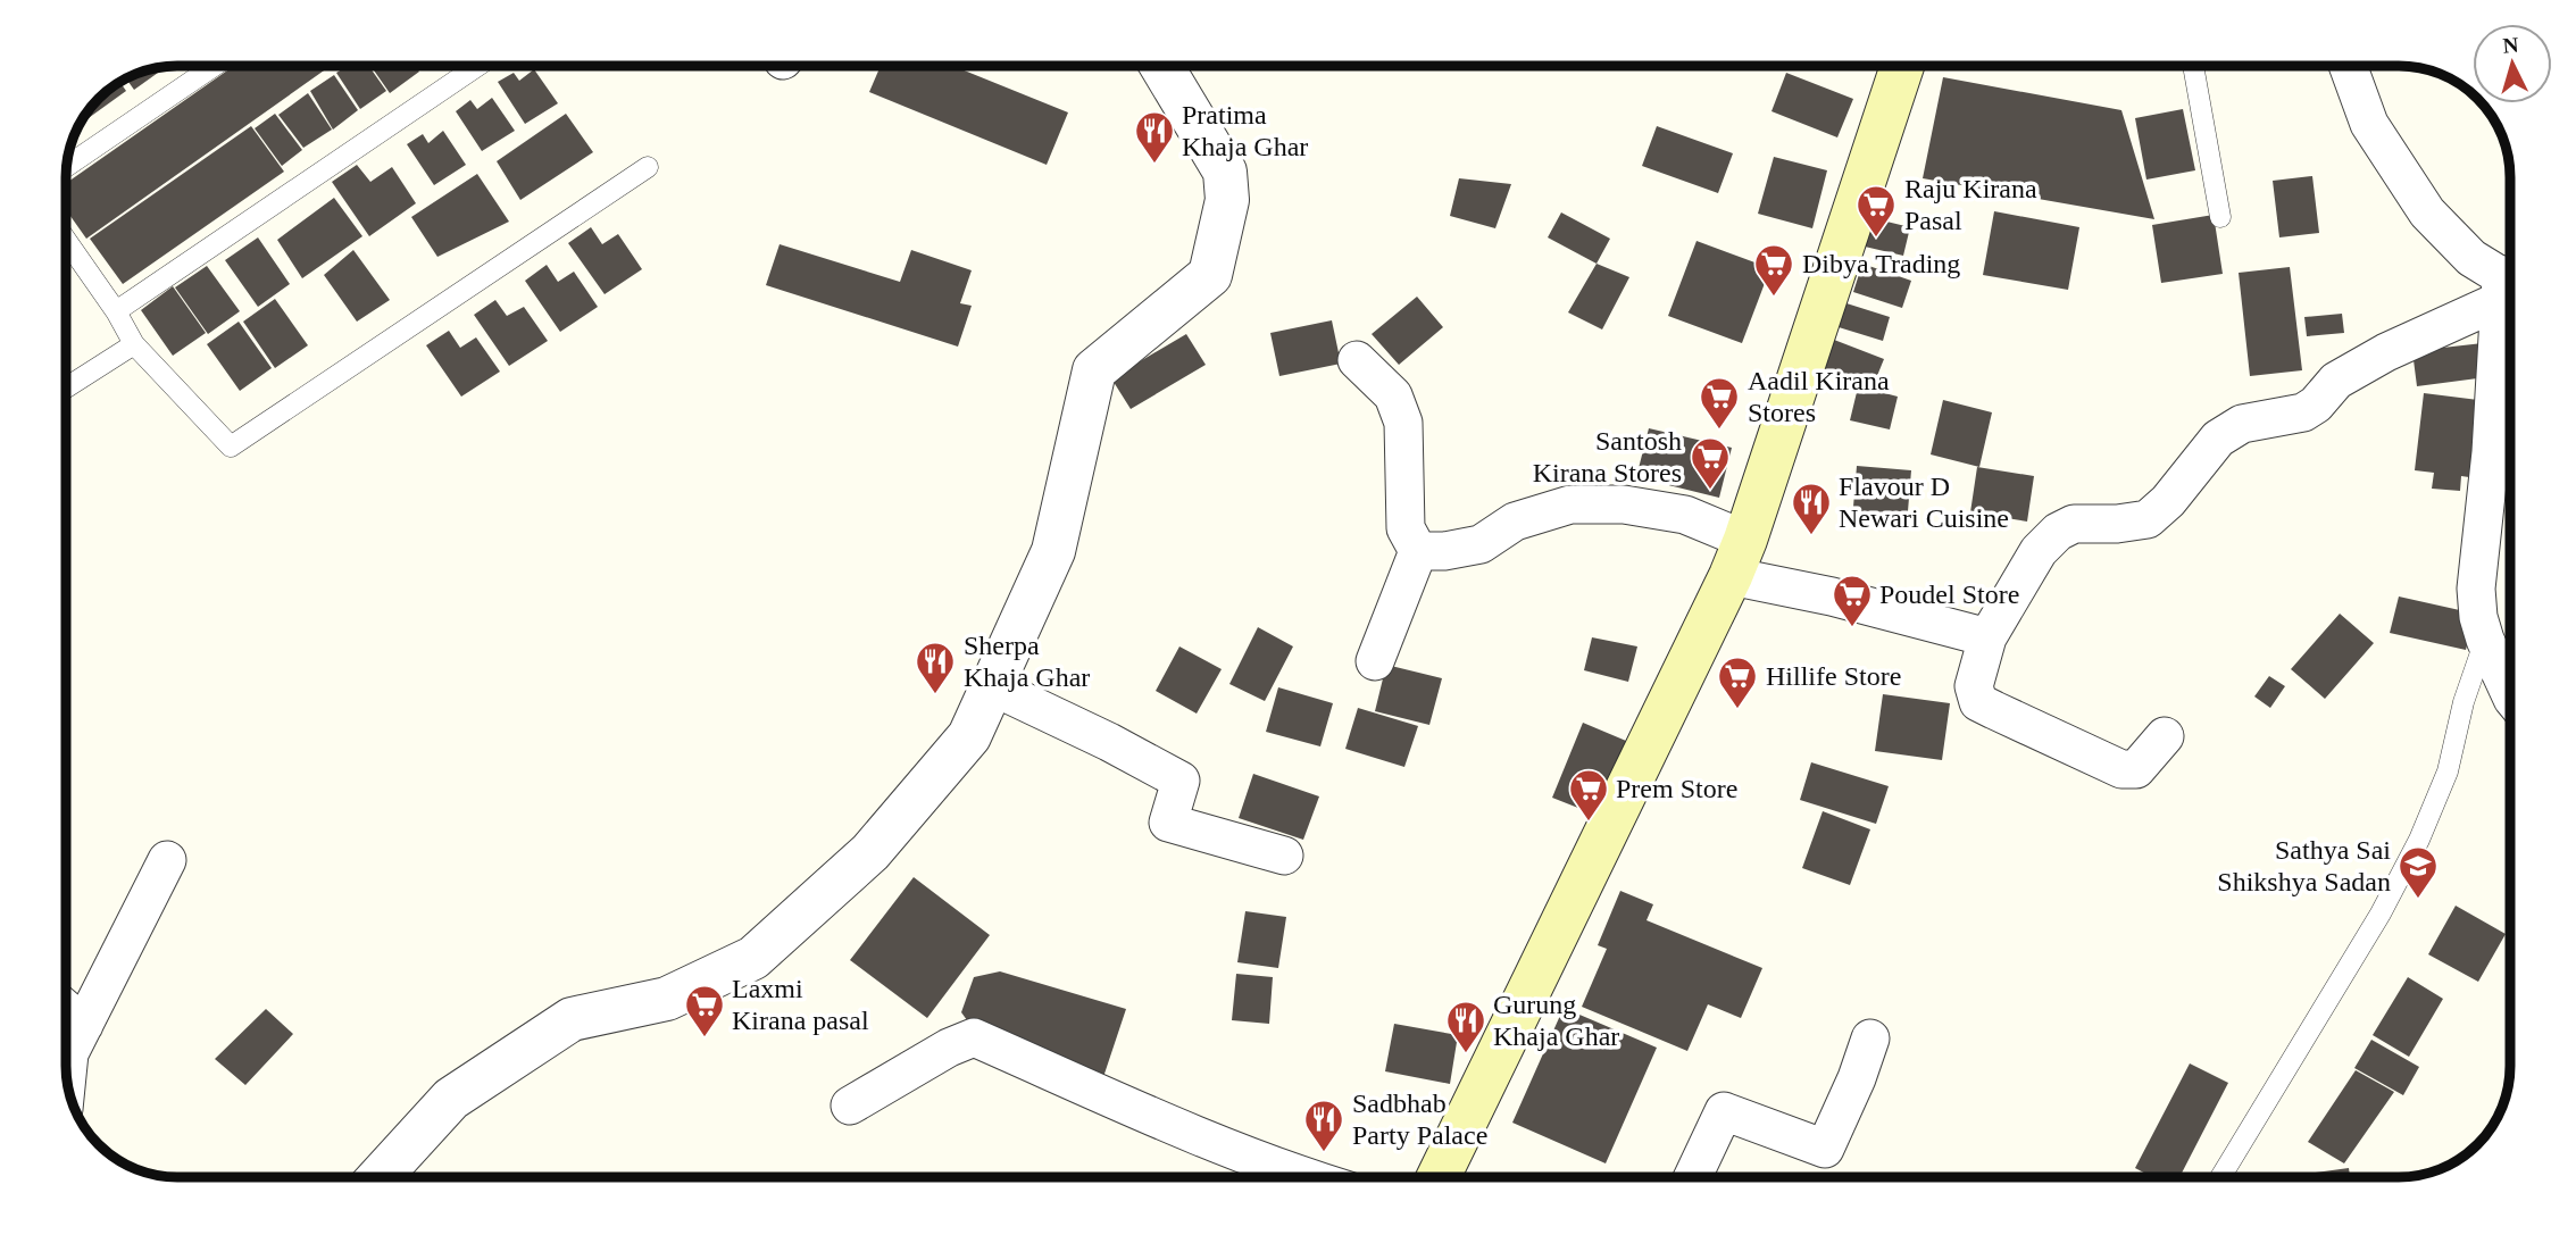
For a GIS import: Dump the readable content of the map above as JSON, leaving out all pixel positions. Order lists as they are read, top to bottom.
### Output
{
  "places": {
    "restaurant": [
      "Pratima Khaja Ghar",
      "Flavour D Newari Cuisine",
      "Sherpa Khaja Ghar",
      "Gurung Khaja Ghar",
      "Sadbhab Party Palace"
    ],
    "supermarket": [
      "Raju Kirana Pasal",
      "Dibya Trading",
      "Aadil Kirana Stores",
      "Santosh Kirana Stores",
      "Poudel Store",
      "Hillife Store",
      "Prem Store",
      "Laxmi Kirana pasal"
    ],
    "school or university": ["Sathya Sai Shikshya Sadan"]
  },
  "north": "top"
}
